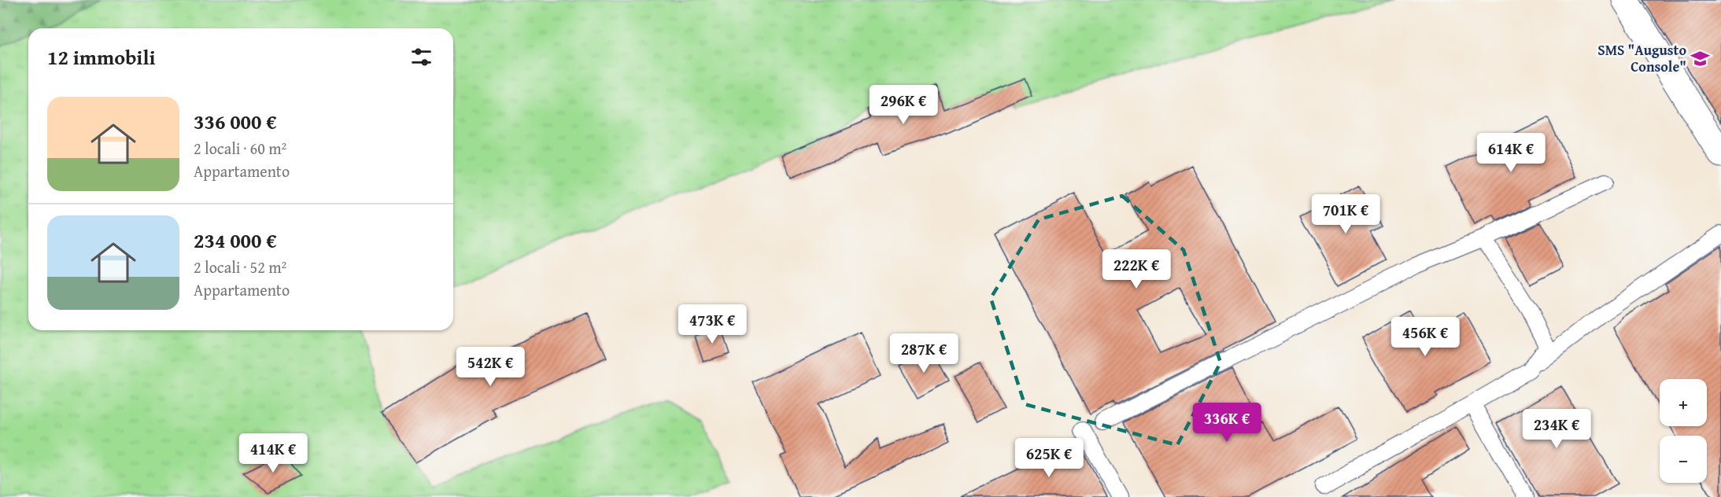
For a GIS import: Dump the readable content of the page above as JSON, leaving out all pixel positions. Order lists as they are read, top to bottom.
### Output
{
  "places": {
    "school or university": ["SMS \"Augusto Console\""]
  },
  "page": {
    "heading": "12 immobili",
    "price": [
      "296K €",
      "614K €",
      "701K €",
      "222K €",
      "473K €",
      "456K €",
      "287K €",
      "542K €",
      "336K €",
      "234K €",
      "414K €",
      "625K €"
    ],
    "list": [
      {
        "name": "336 000 €",
        "note": "2 locali · 60 m² · Appartamento"
      },
      {
        "name": "234 000 €",
        "note": "2 locali · 52 m² · Appartamento"
      }
    ],
    "map_buttons": ["+", "−"]
  }
}
